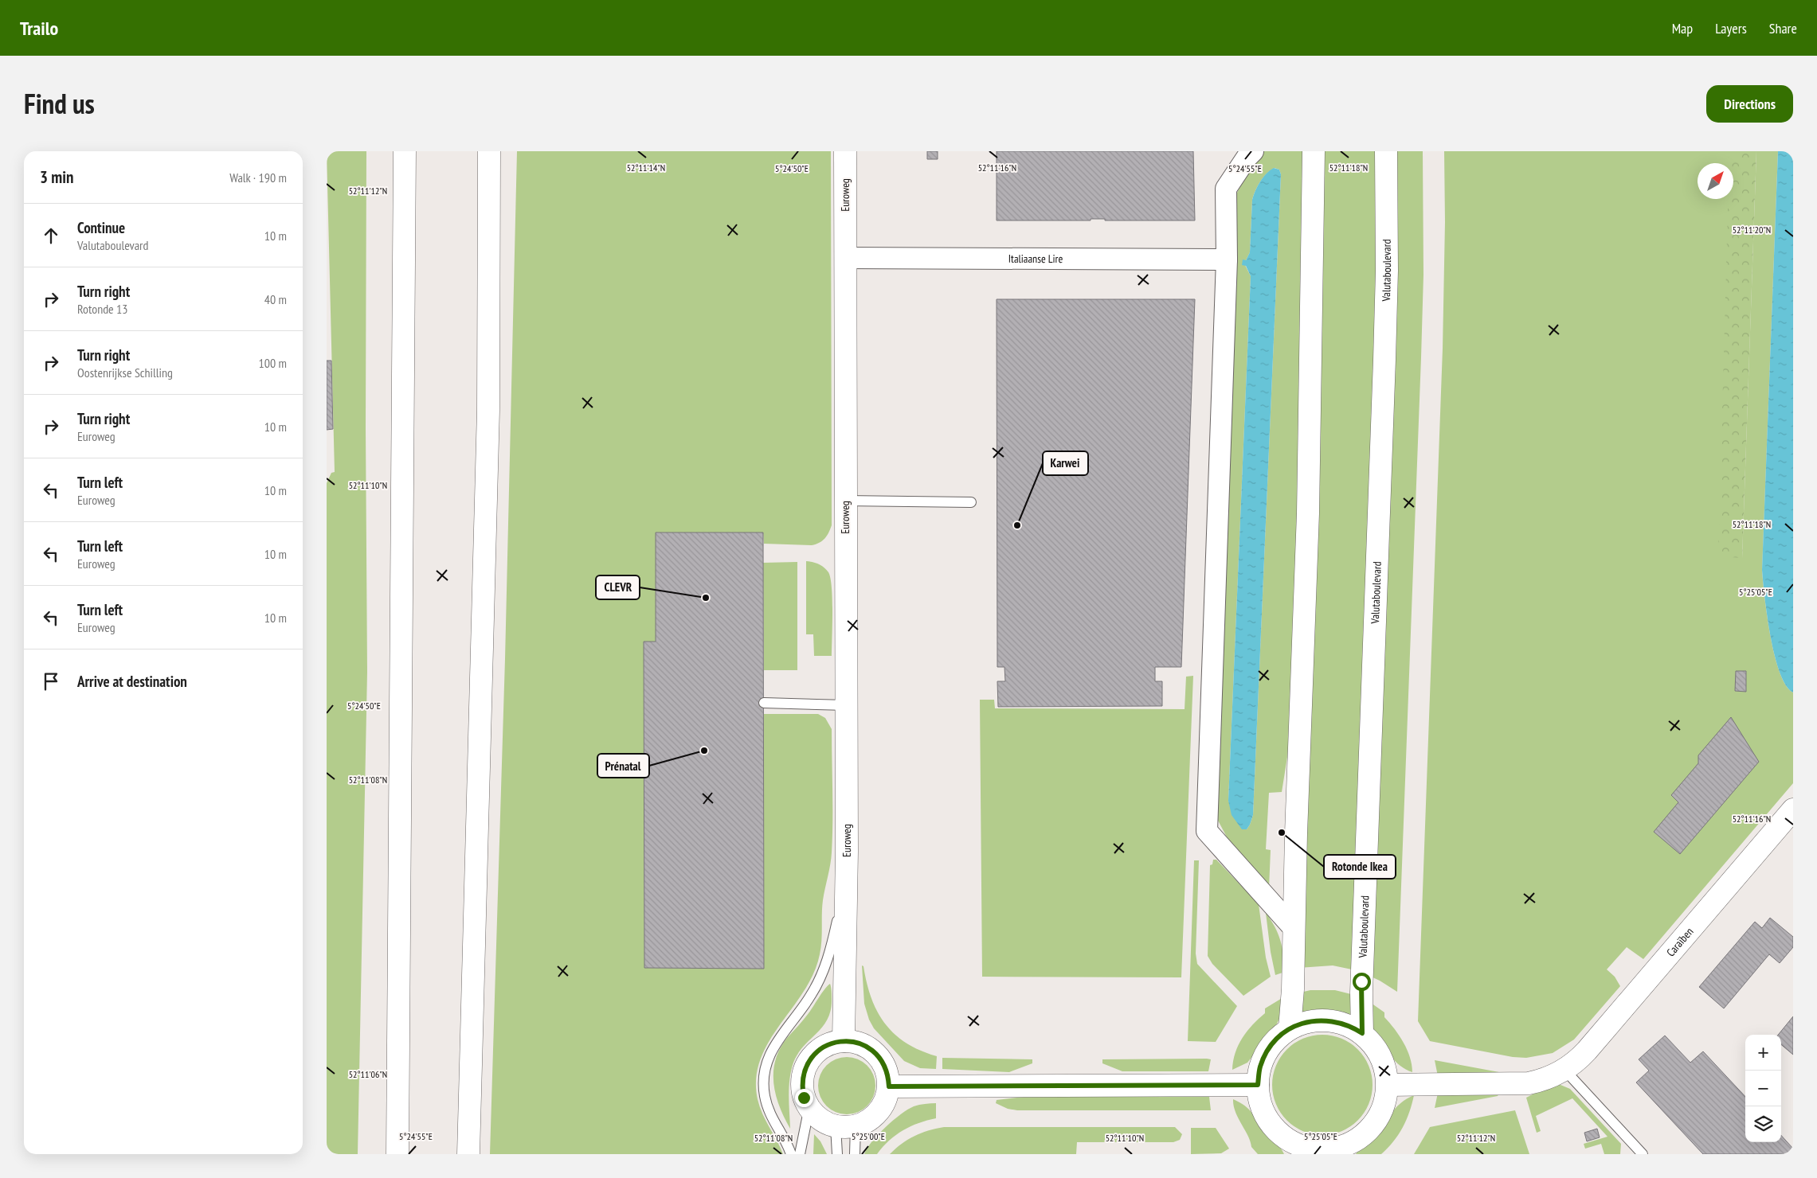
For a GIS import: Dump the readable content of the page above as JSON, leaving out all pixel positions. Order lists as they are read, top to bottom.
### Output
{
  "streets": {
    "main road": ["Euroweg", "Valutaboulevard", "Caraïben"],
    "street": ["Italiaanse Lire"]
  },
  "crossings": [
    ["Euroweg", "Italiaanse Lire"],
    ["Valutaboulevard", "Caraïben"]
  ],
  "places": [
    "Karwei",
    "CLEVR",
    "Prénatal",
    "Rotonde Ikea"
  ],
  "north": "top right",
  "page": {
    "header": "Trailo",
    "nav": ["Map", "Layers", "Share"],
    "title": "Find us",
    "buttons": "Directions",
    "heading": ["3 min", "Walk · 190 m"],
    "list": [
      ["Continue", "Valutaboulevard", "10 m"],
      ["Turn right", "Rotonde 13", "40 m"],
      ["Turn right", "Oostenrijkse Schilling", "100 m"],
      ["Turn right", "Euroweg", "10 m"],
      ["Turn left", "Euroweg", "10 m"],
      ["Turn left", "Euroweg", "10 m"],
      ["Turn left", "Euroweg", "10 m"],
      "Arrive at destination"
    ],
    "map_buttons": ["+", "−"]
  },
  "coordinates": [
    "52°11'14\"N",
    "52°11'16\"N",
    "52°11'18\"N",
    "5°24'50\"E",
    "5°24'55\"E",
    "52°11'12\"N",
    "52°11'20\"N",
    "52°11'10\"N",
    "5°25'05\"E",
    "52°11'08\"N",
    "52°11'06\"N",
    "5°25'00\"E"
  ]
}
